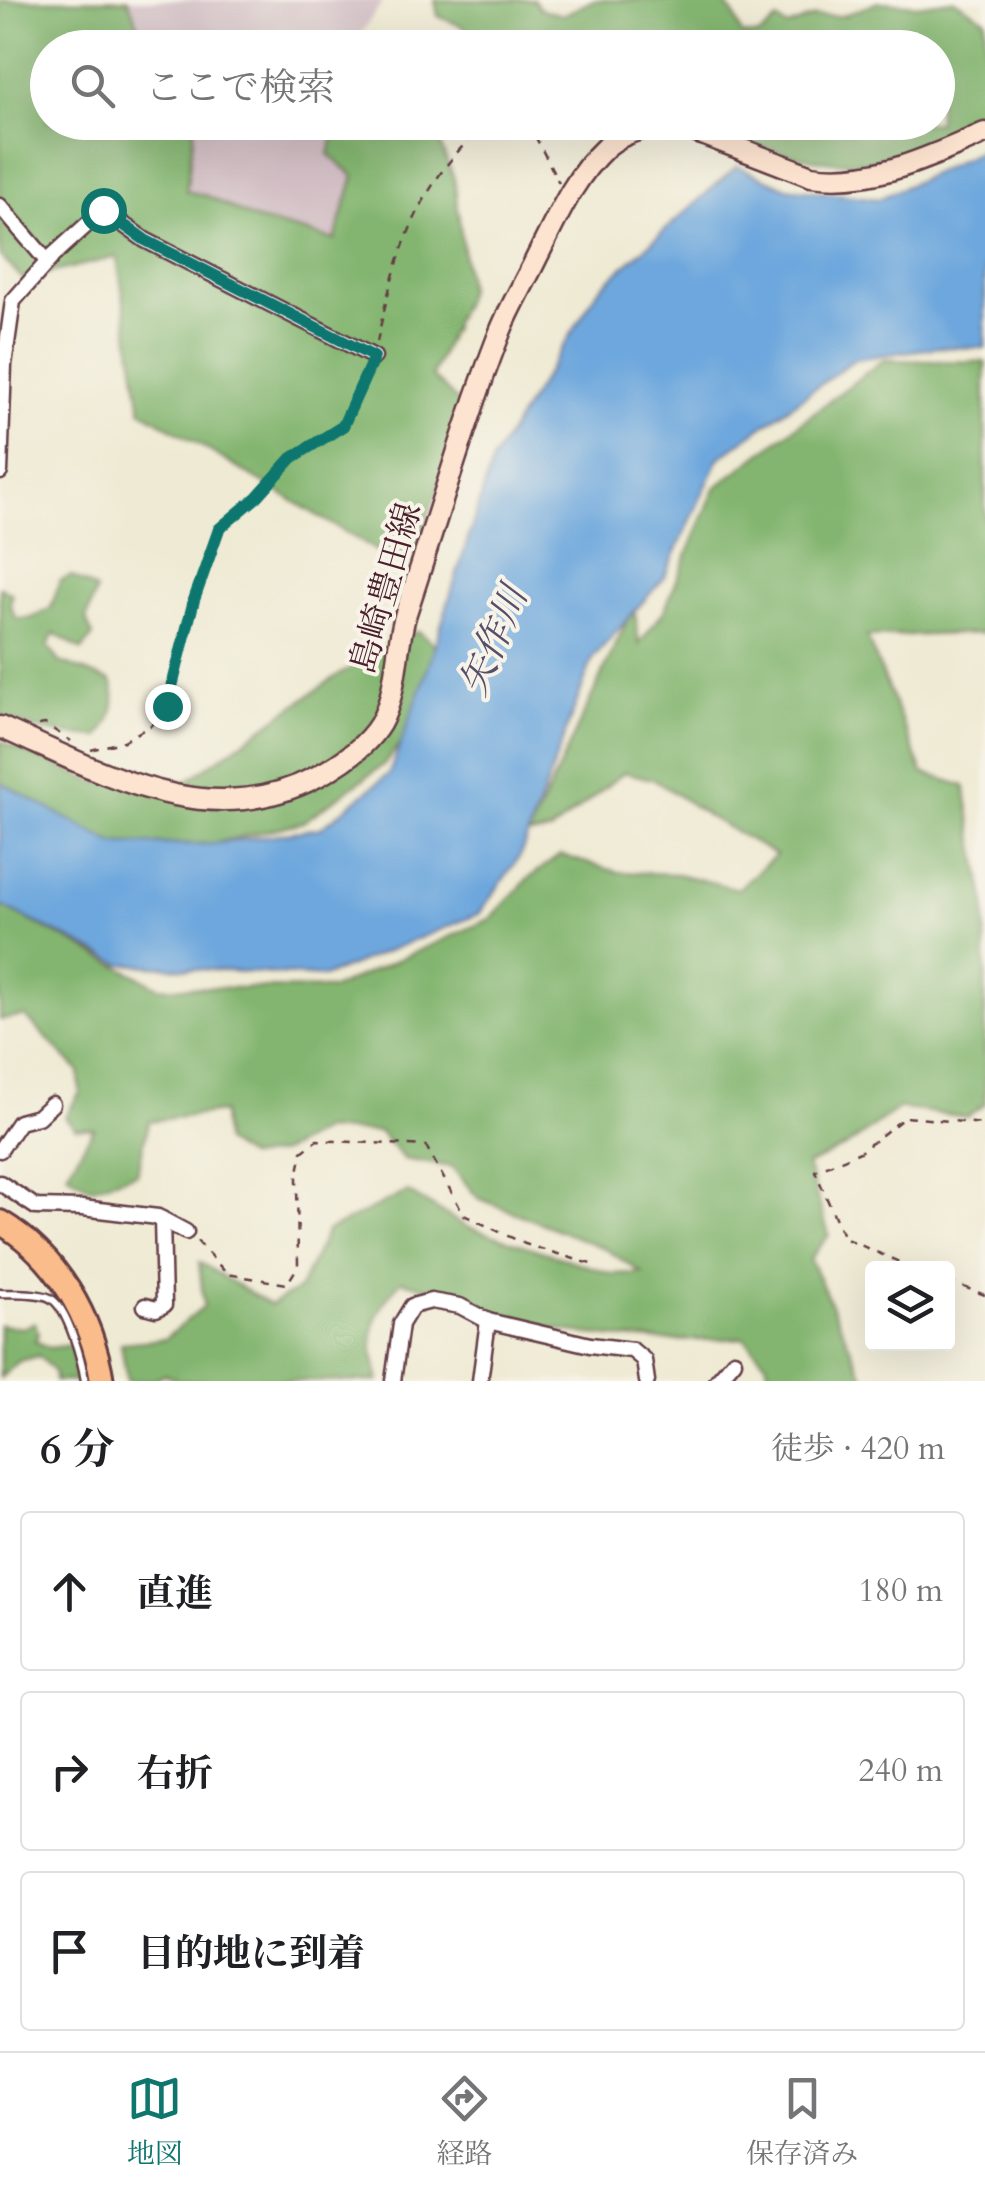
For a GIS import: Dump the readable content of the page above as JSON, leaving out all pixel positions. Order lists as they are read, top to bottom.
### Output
{
  "streets": {
    "main road": ["島崎豊田線"]
  },
  "water": ["矢作川"],
  "page": {
    "search": "ここで検索",
    "heading": ["6 分", "徒歩 · 420 m"],
    "list": [
      ["直進", "180 m"],
      ["右折", "240 m"],
      "目的地に到着"
    ],
    "nav": ["地図", "経路", "保存済み"]
  }
}
